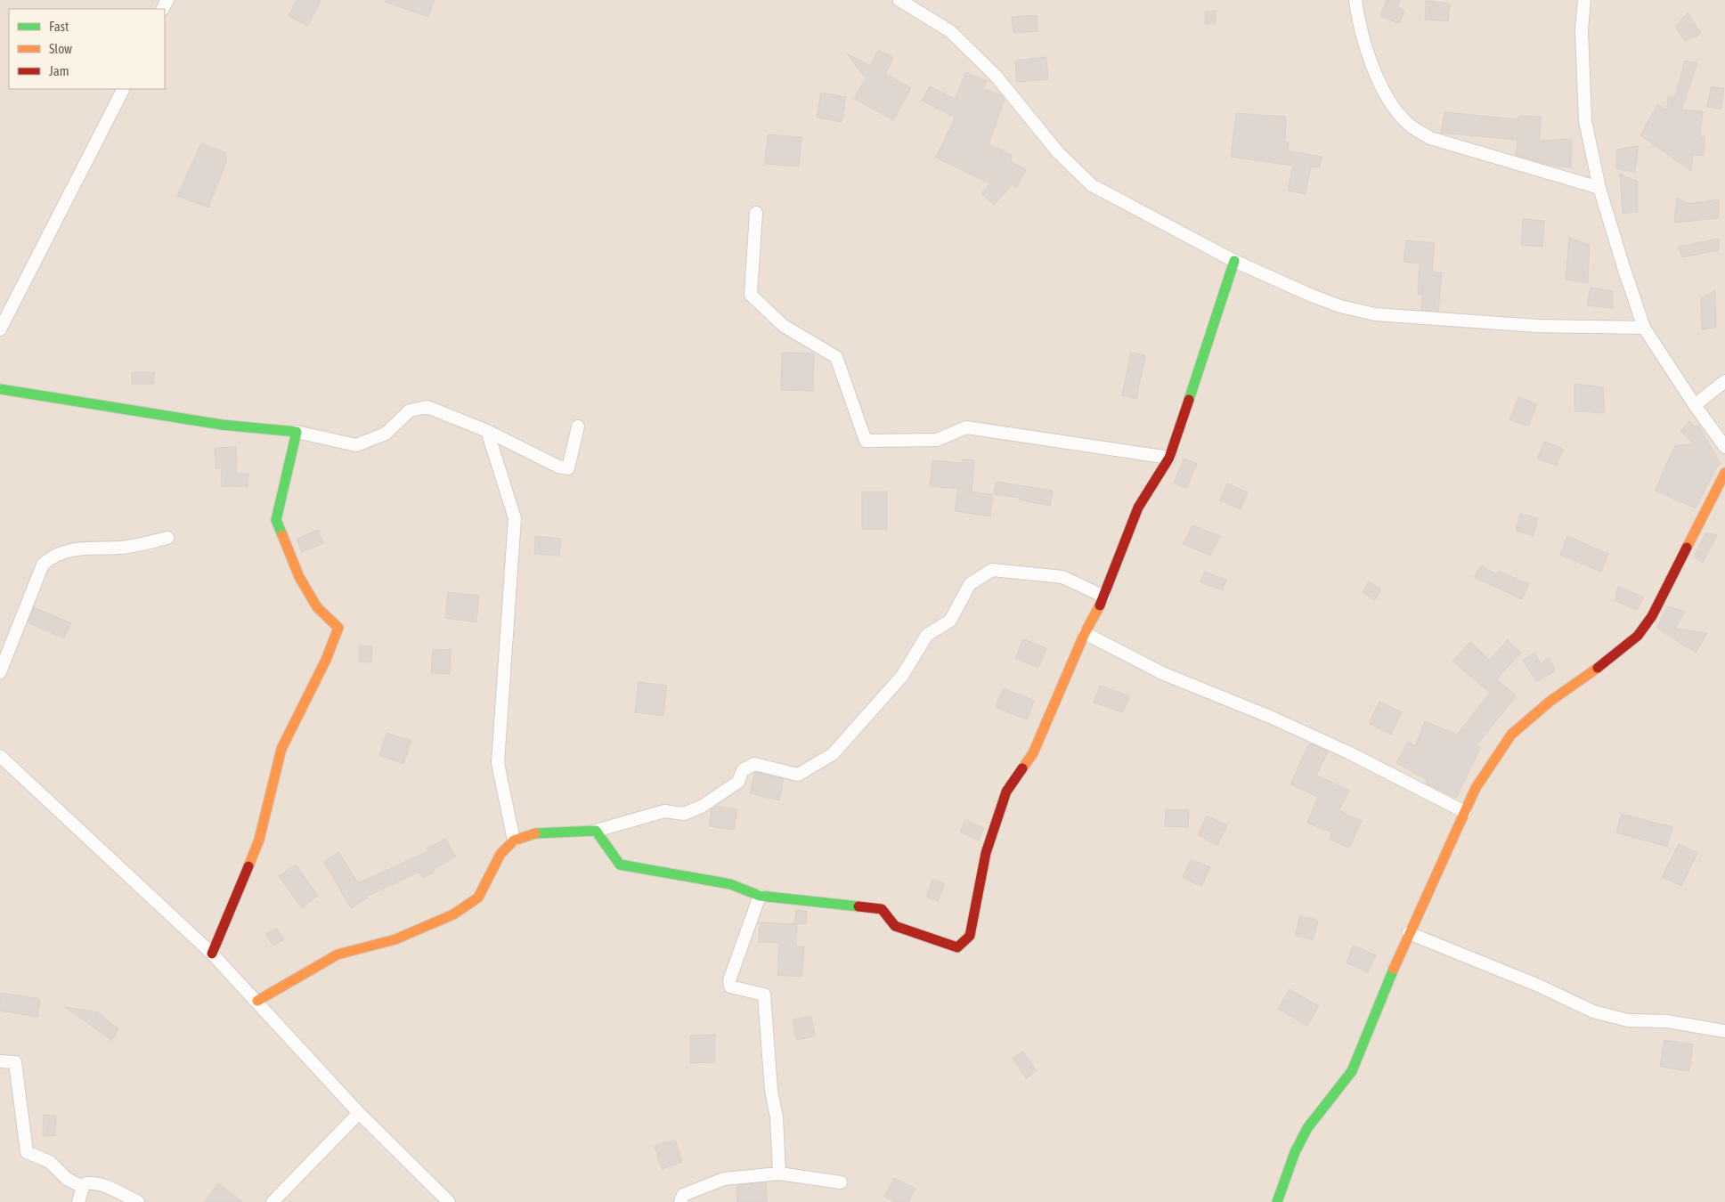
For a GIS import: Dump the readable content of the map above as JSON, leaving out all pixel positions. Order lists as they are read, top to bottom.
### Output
{
  "legend": ["Fast", "Slow", "Jam"]
}
